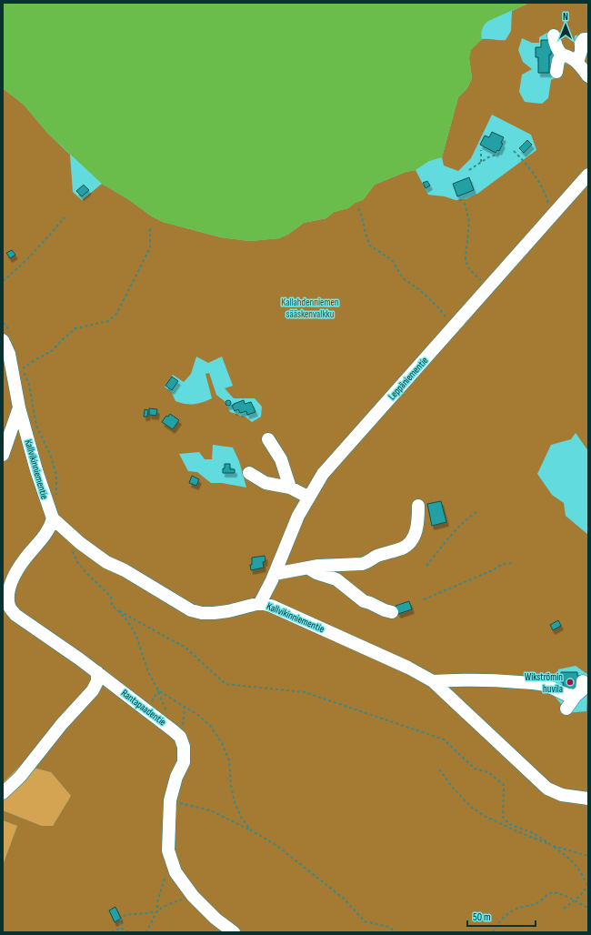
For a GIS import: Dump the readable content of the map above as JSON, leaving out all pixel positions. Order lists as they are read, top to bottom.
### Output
{
  "streets": {
    "street": ["Leppäniementie", "Kallvikinniementie", "Rantapaadentie"]
  },
  "crossings": [
    ["Leppäniementie", "Kallvikinniementie"],
    ["Kallvikinniementie", "Rantapaadentie"]
  ],
  "parks": ["Kallahdenniemen sääskenvalkku"],
  "places": ["Wikströmin huvila"],
  "scale_bar": "50 m",
  "north": "top"
}
